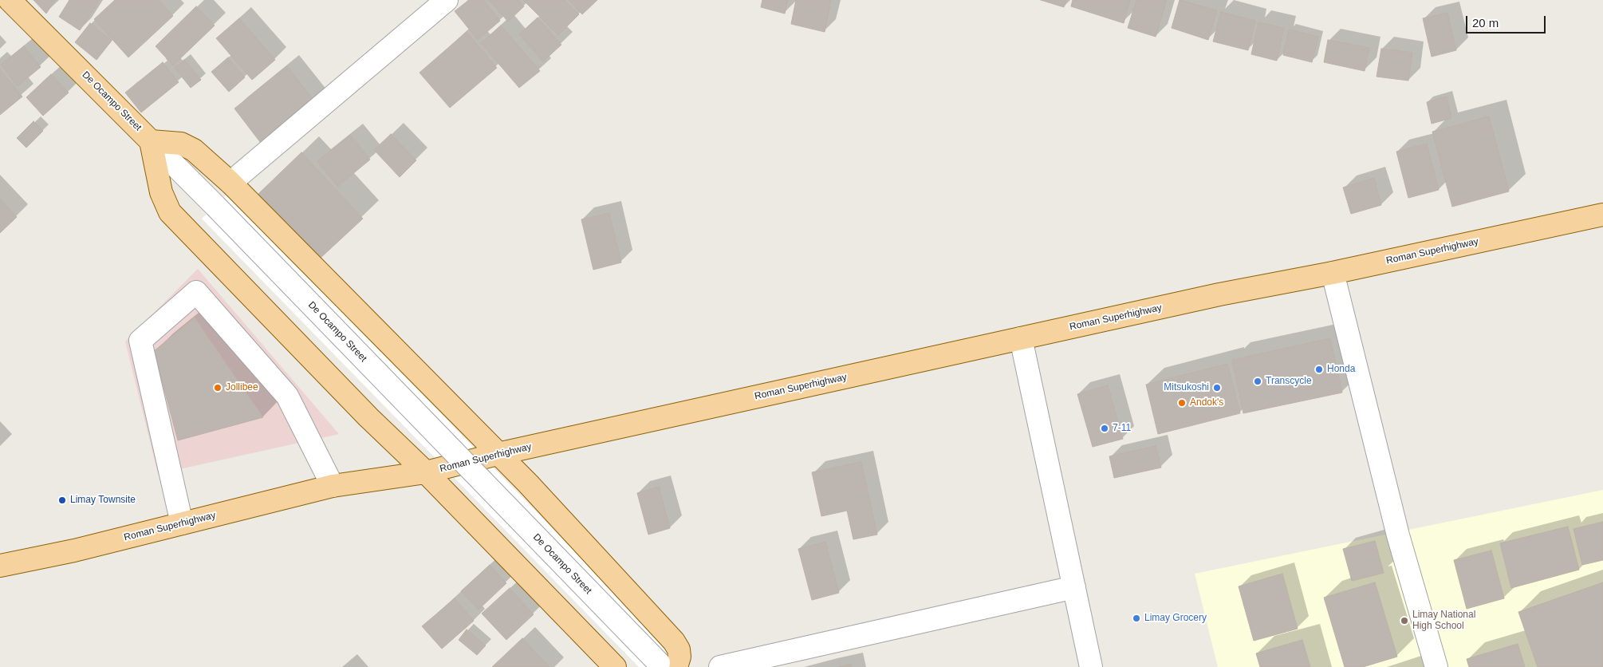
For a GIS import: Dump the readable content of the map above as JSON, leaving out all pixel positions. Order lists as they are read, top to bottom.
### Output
{
  "streets": {
    "main road": ["De Ocampo Street", "Roman Superhighway"]
  },
  "places": [
    "Honda",
    "Transcycle",
    "Jollibee",
    "Mitsukoshi",
    "Andok's",
    "7-11",
    "Limay Townsite",
    "Limay Grocery",
    "Limay National High School"
  ],
  "scale_bar": "20 m"
}
